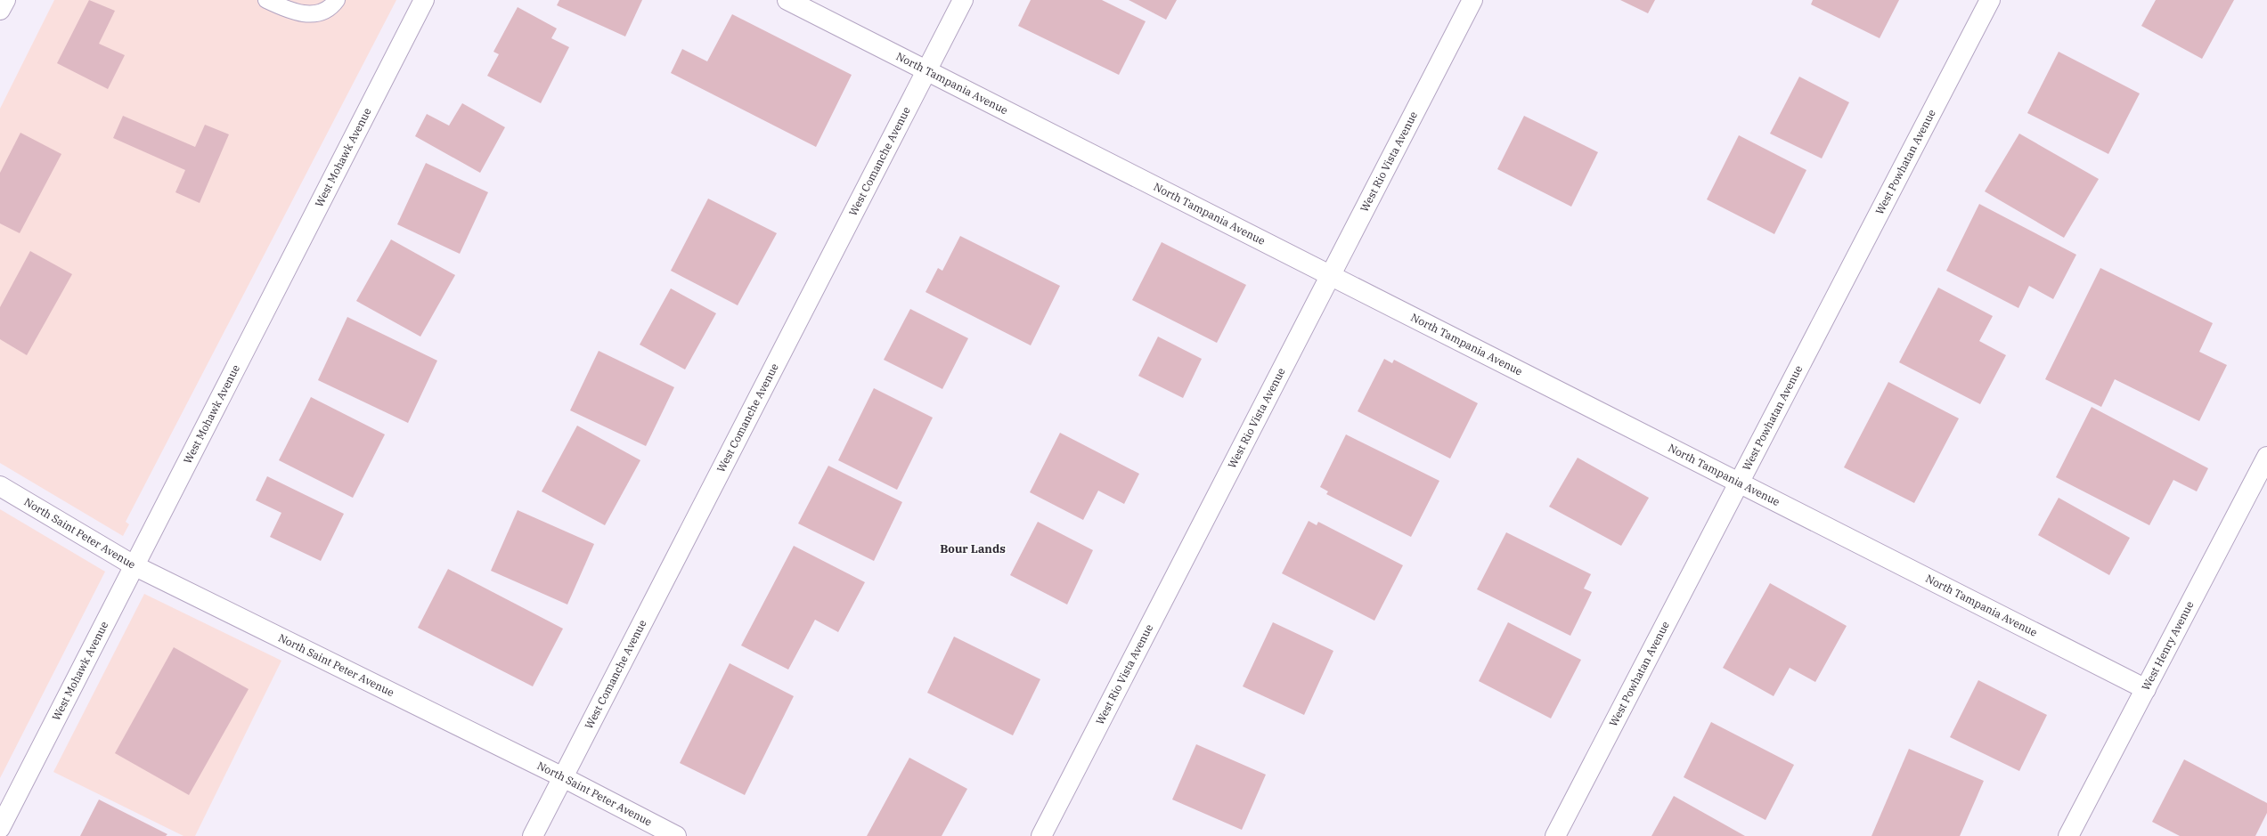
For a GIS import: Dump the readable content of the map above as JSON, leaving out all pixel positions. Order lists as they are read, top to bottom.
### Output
{
  "streets": {
    "street": [
      "North Tampania Avenue",
      "West Mohawk Avenue",
      "West Comanche Avenue",
      "West Rio Vista Avenue",
      "West Powhatan Avenue",
      "North Saint Peter Avenue",
      "West Henry Avenue"
    ]
  },
  "crossings": [
    ["North Tampania Avenue", "West Comanche Avenue"],
    ["North Tampania Avenue", "West Rio Vista Avenue"],
    ["North Tampania Avenue", "West Powhatan Avenue"],
    ["North Tampania Avenue", "West Henry Avenue"],
    ["West Mohawk Avenue", "North Saint Peter Avenue"],
    ["West Comanche Avenue", "North Saint Peter Avenue"]
  ],
  "districts": ["Bour Lands"]
}
